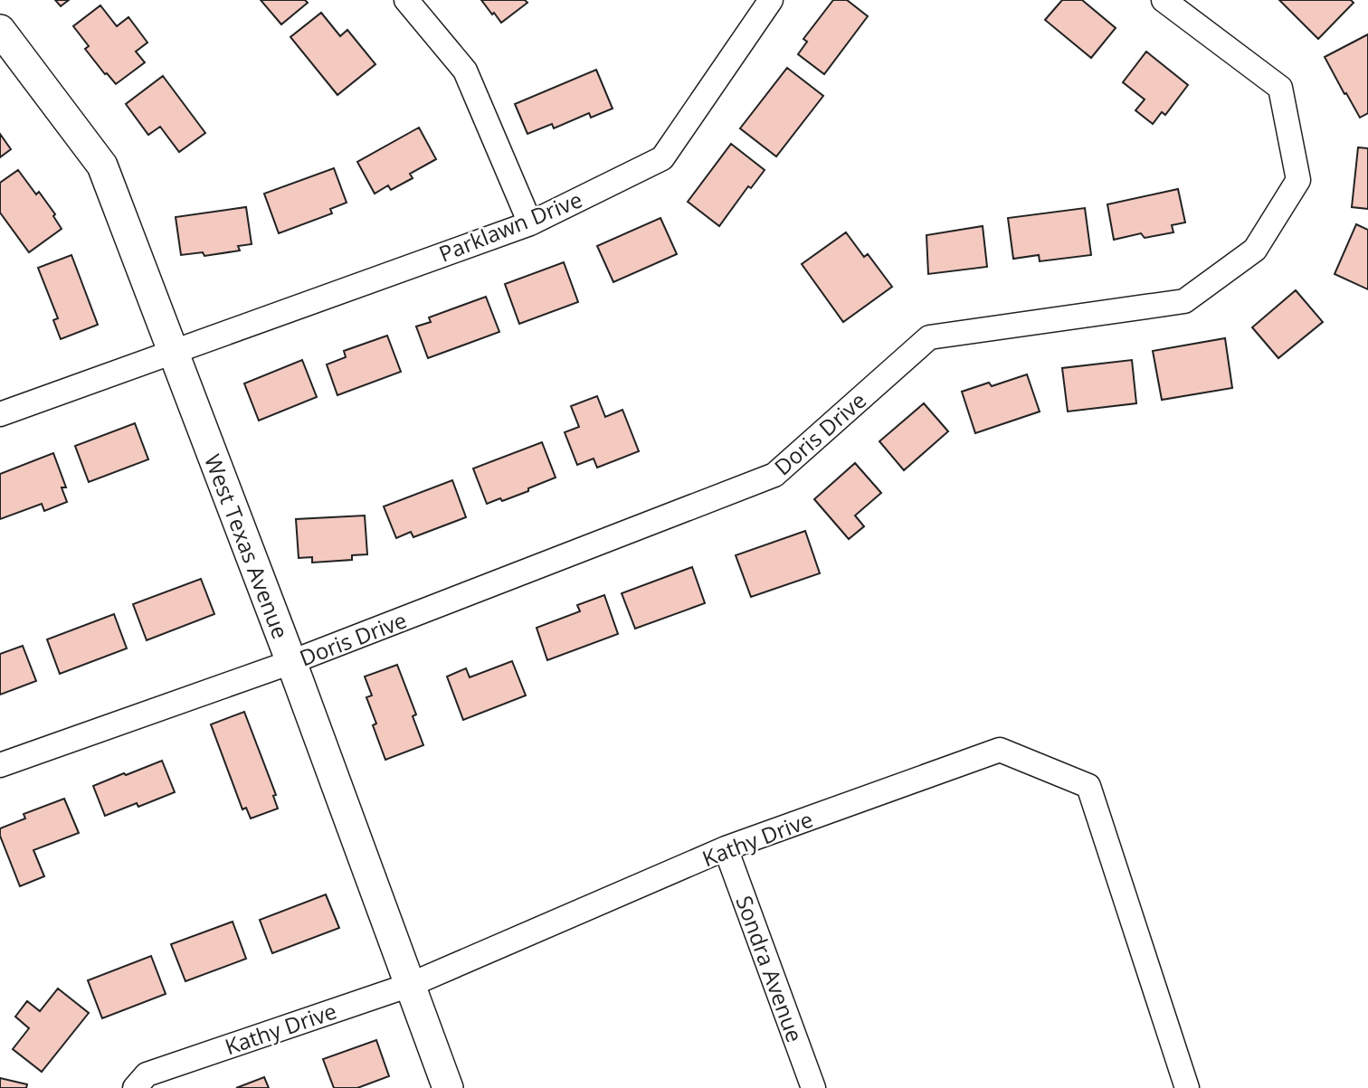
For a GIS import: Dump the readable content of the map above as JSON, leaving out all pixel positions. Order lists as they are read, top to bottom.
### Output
{
  "streets": {
    "street": [
      "Parklawn Drive",
      "Doris Drive",
      "West Texas Avenue",
      "Kathy Drive",
      "Sondra Avenue"
    ]
  },
  "crossings": [
    ["Parklawn Drive", "West Texas Avenue"],
    ["Doris Drive", "West Texas Avenue"],
    ["West Texas Avenue", "Kathy Drive"],
    ["Kathy Drive", "Sondra Avenue"]
  ]
}
